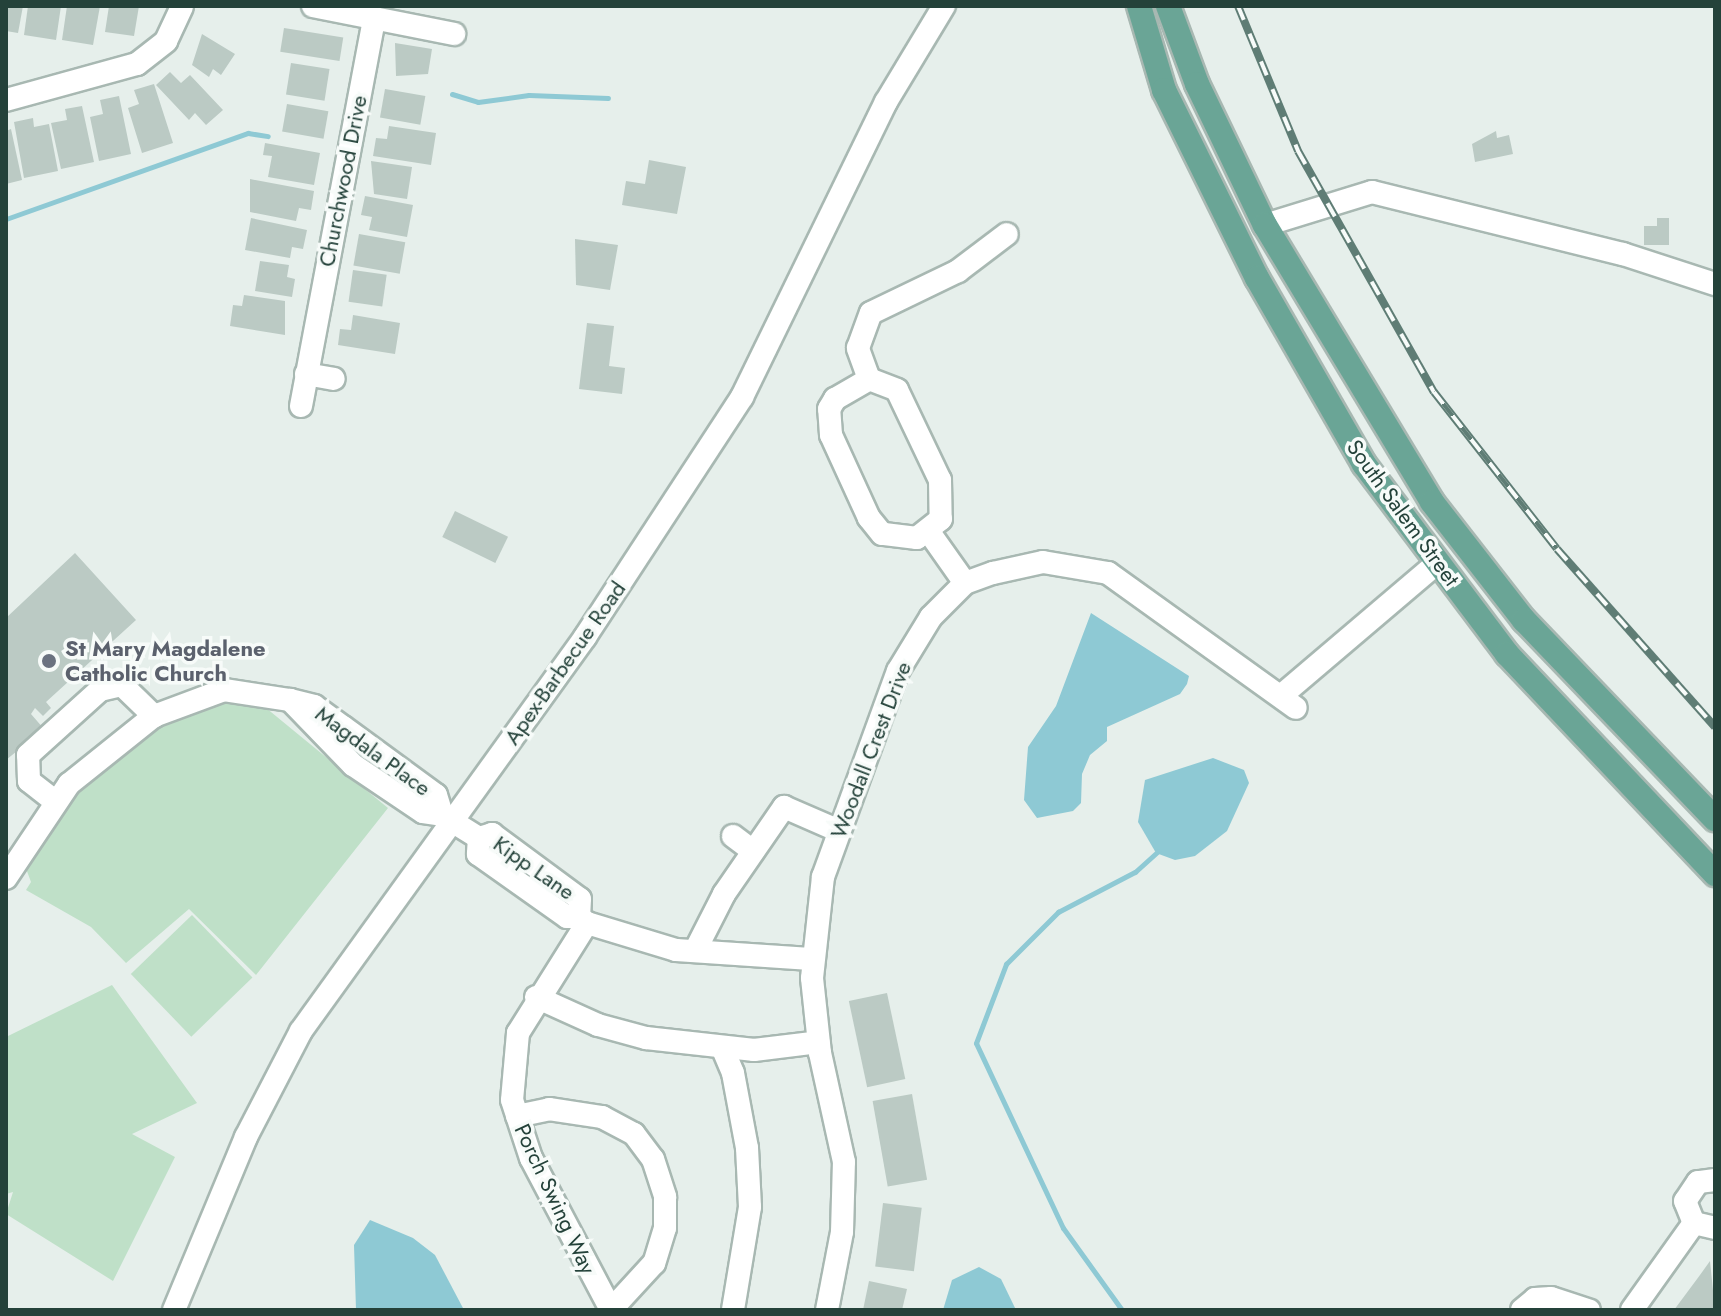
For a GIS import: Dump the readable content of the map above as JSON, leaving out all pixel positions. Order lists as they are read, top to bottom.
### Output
{
  "streets": {
    "main road": ["South Salem Street"],
    "street": [
      "Churchwood Drive",
      "Apex-Barbecue Road",
      "Woodall Crest Drive",
      "Magdala Place",
      "Kipp Lane",
      "Porch Swing Way"
    ]
  },
  "crossings": [
    ["South Salem Street", "Woodall Crest Drive"],
    ["Apex-Barbecue Road", "Magdala Place"],
    ["Apex-Barbecue Road", "Kipp Lane"],
    ["Woodall Crest Drive", "Kipp Lane"],
    ["Magdala Place", "Kipp Lane"],
    ["Kipp Lane", "Porch Swing Way"]
  ],
  "places": ["St Mary Magdalene Catholic Church"]
}
